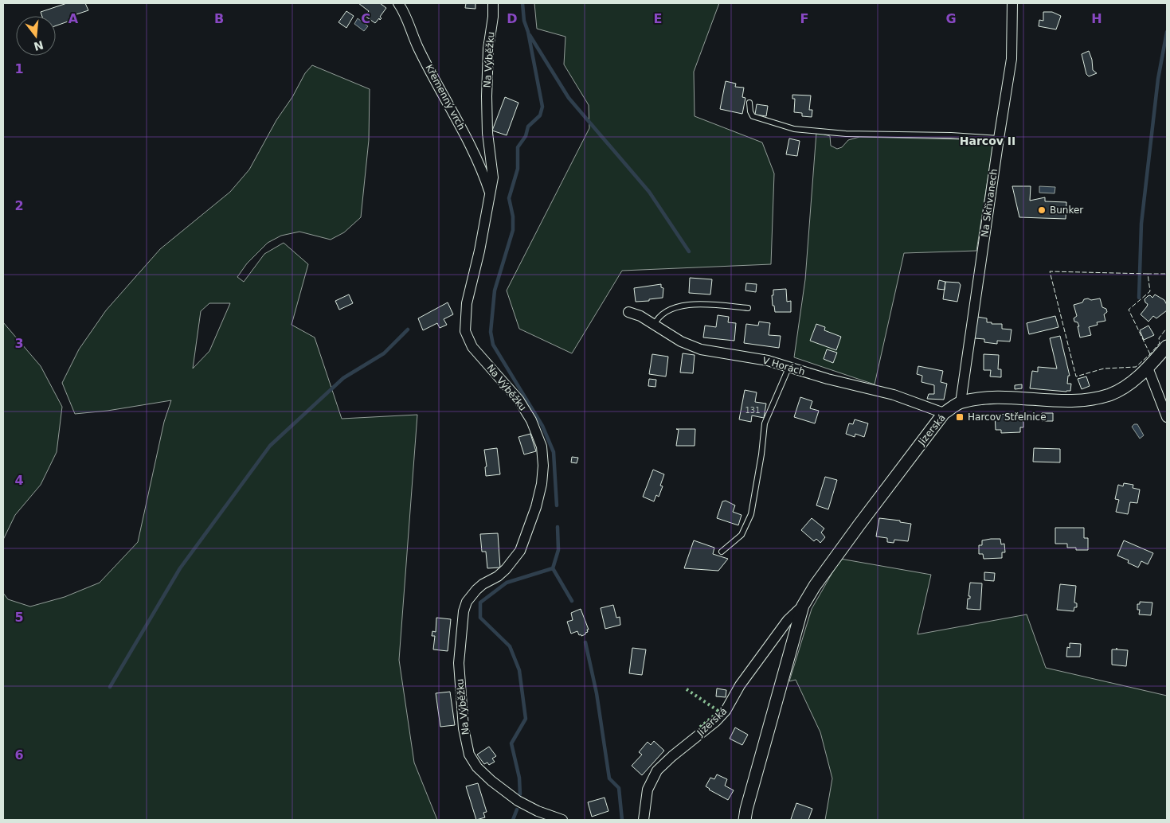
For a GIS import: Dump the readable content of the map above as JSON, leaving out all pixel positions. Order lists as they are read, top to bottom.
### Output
{
  "streets": {
    "street": [
      "Na Výběžku",
      "Křemenný vrch",
      "Na Skřivanech",
      "V Horách",
      "Jizerská"
    ]
  },
  "crossings": [
    ["Na Výběžku", "Křemenný vrch"],
    ["Na Skřivanech", "Jizerská"],
    ["V Horách", "Jizerská"]
  ],
  "districts": ["Harcov II"],
  "places": {
    "other": ["Bunker"],
    "transit": ["Harcov Střelnice"]
  },
  "house_numbers": ["131"],
  "north": "bottom",
  "grid": {
    "columns": [
      "A",
      "B",
      "C",
      "D",
      "E",
      "F",
      "G",
      "H"
    ],
    "rows": [
      "1",
      "2",
      "3",
      "4",
      "5",
      "6"
    ]
  }
}
